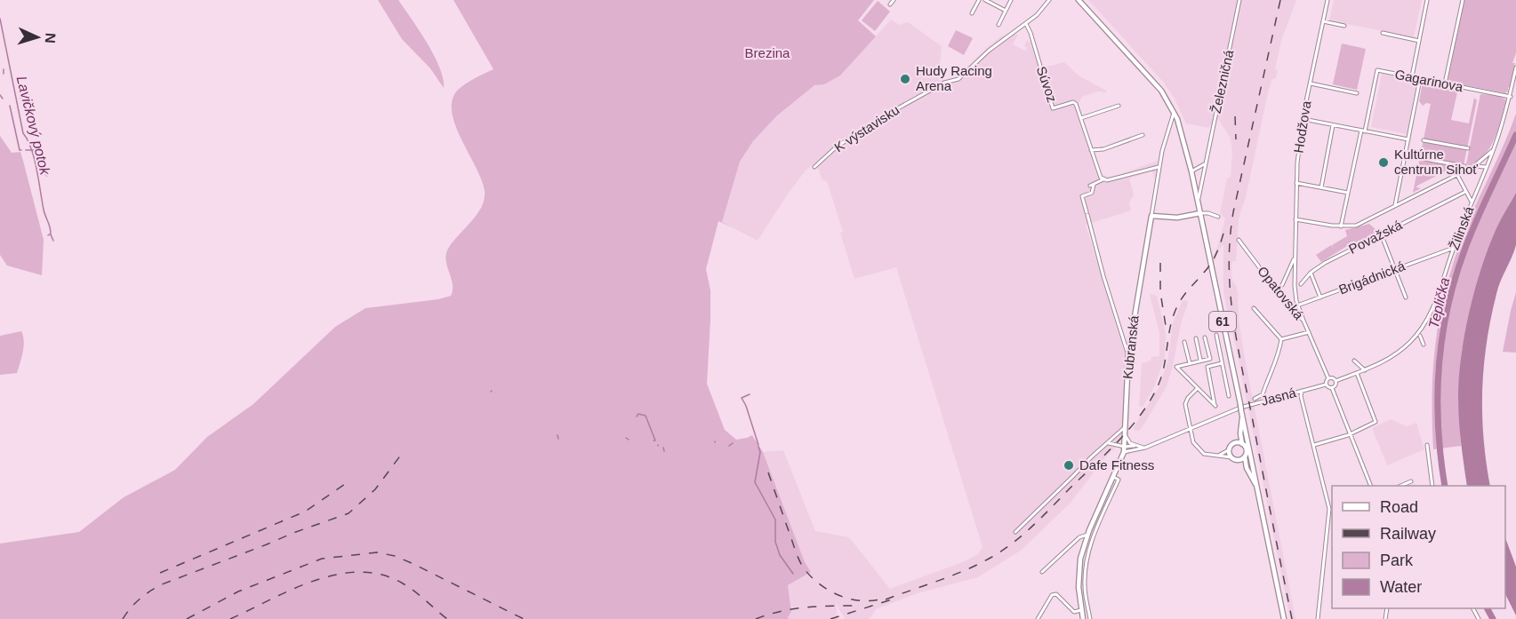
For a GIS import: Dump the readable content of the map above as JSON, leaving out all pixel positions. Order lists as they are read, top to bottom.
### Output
{
  "streets": {
    "main road": ["61", "Kubranská"],
    "street": [
      "Gagarinova",
      "Železničná",
      "Súvoz",
      "Hodžova",
      "K výstavisku",
      "Žilinská",
      "Považská",
      "Brigádnická",
      "Opatovská",
      "Jasná"
    ]
  },
  "crossings": [
    ["Železničná", "61"],
    ["Súvoz", "K výstavisku"],
    ["Hodžova", "Považská"],
    ["Hodžova", "Brigádnická"],
    ["Hodžova", "Opatovská"],
    ["Žilinská", "Považská"],
    ["Žilinská", "Brigádnická"],
    ["Žilinská", "Opatovská"],
    ["Žilinská", "Jasná"],
    ["Brigádnická", "Opatovská"],
    ["Opatovská", "Jasná"],
    ["61", "Kubranská"],
    ["Kubranská", "Jasná"]
  ],
  "water": ["Lavičkový potok", "Teplička"],
  "parks": ["Brezina"],
  "places": ["Hudy Racing Arena", "Kultúrne centrum Sihoť", "Dafe Fitness"],
  "legend": [
    "Road",
    "Railway",
    "Park",
    "Water"
  ],
  "north": "right"
}
